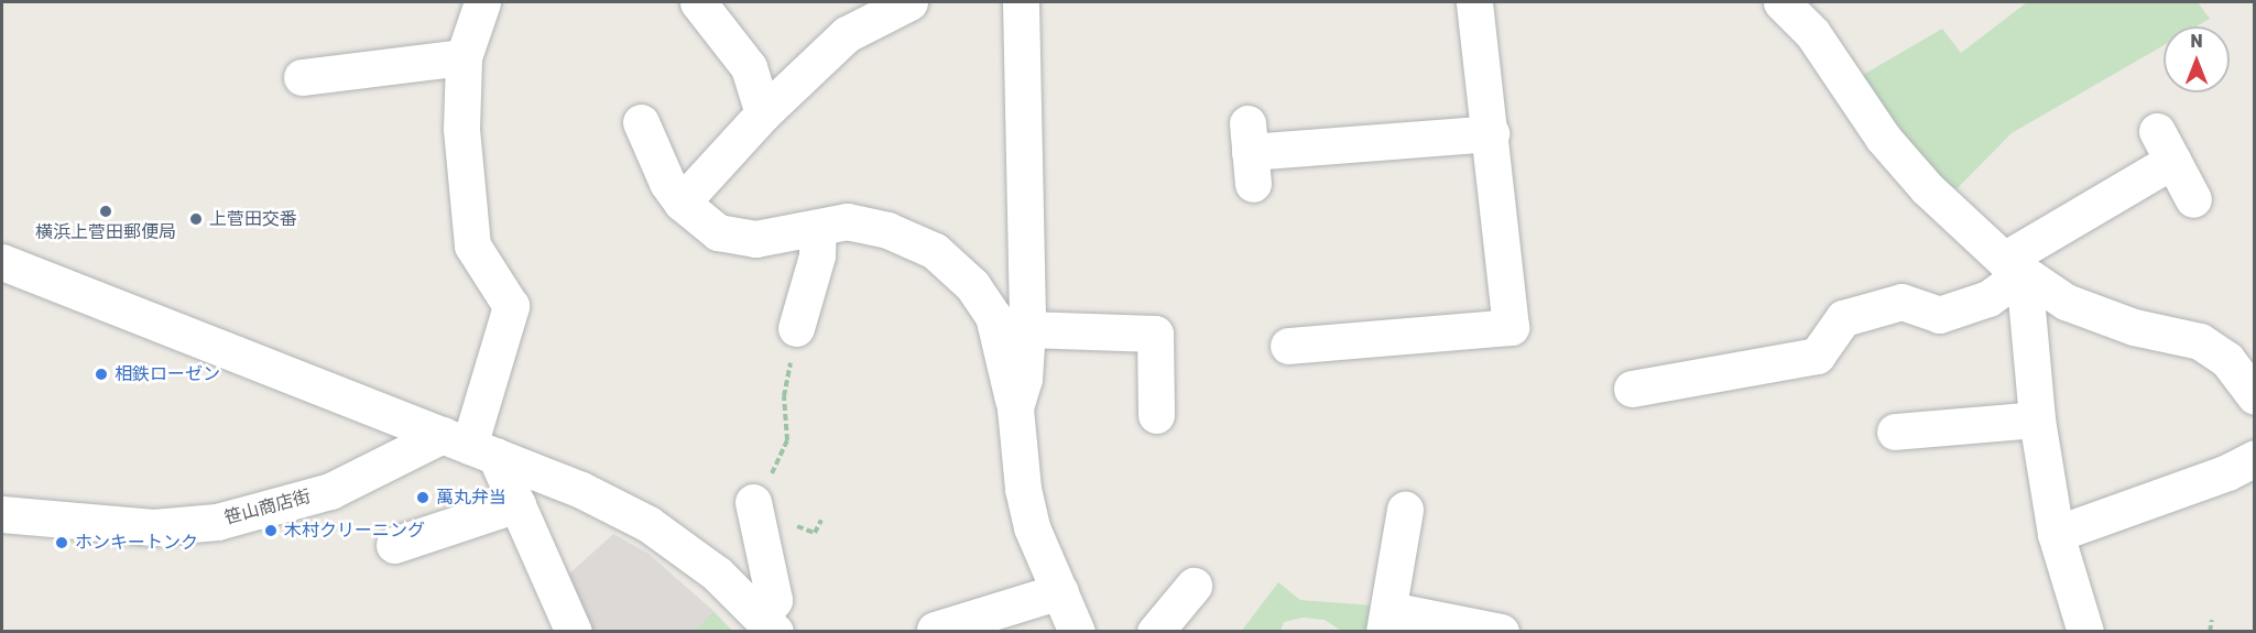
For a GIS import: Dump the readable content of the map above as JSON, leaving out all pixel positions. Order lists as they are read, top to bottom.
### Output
{
  "streets": {
    "street": ["笹山商店街"]
  },
  "places": [
    "横浜上菅田郵便局",
    "上菅田交番",
    "相鉄ローゼン",
    "萬丸弁当",
    "木村クリーニング",
    "ホンキートンク"
  ],
  "north": "top"
}
